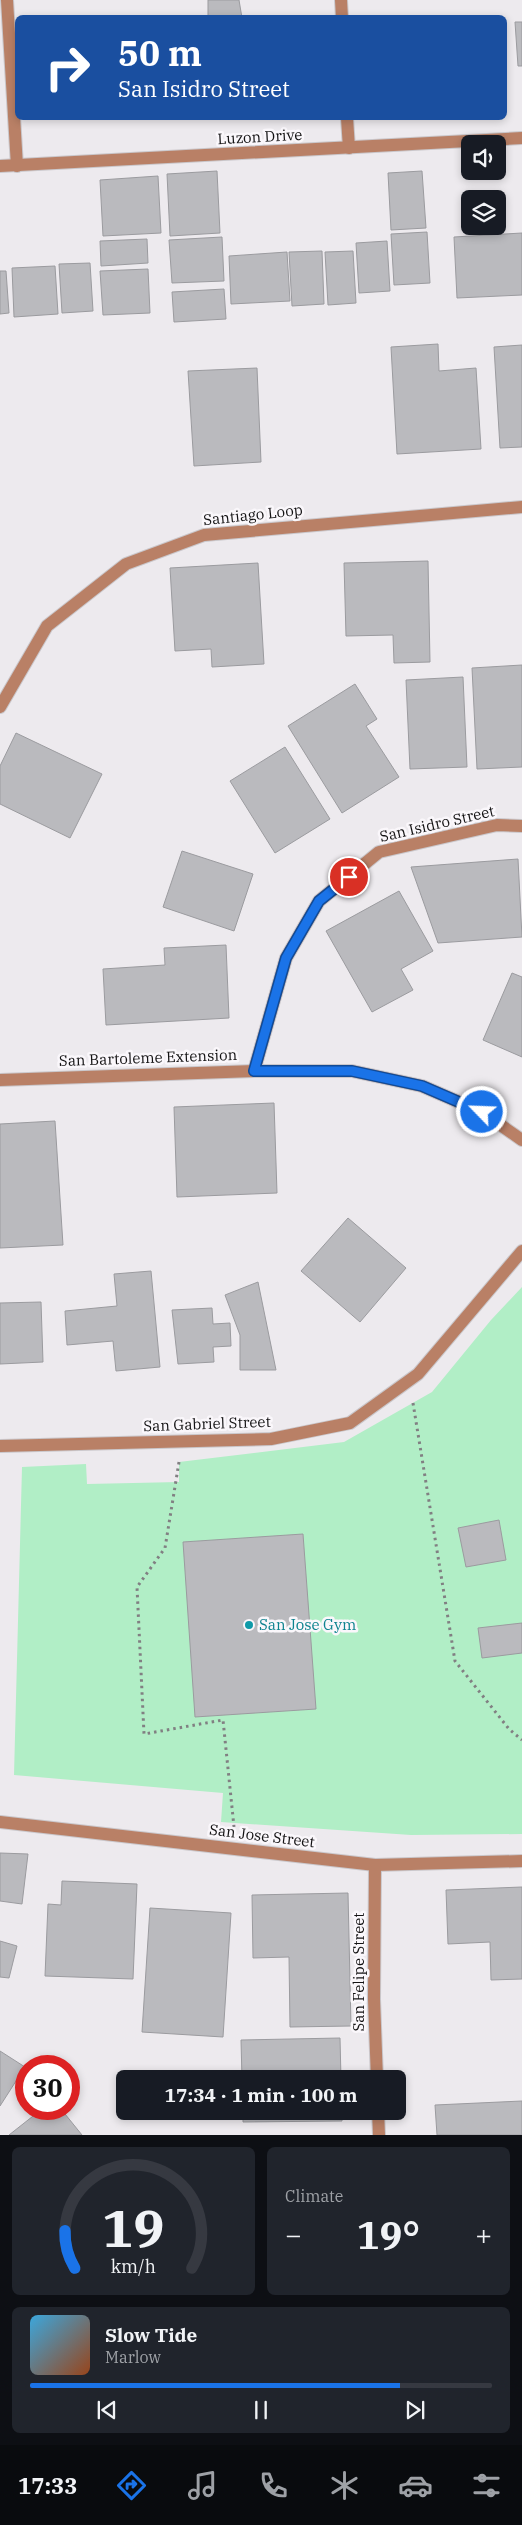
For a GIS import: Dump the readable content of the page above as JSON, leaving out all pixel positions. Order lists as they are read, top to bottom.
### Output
{
  "streets": {
    "street": [
      "Luzon Drive",
      "Santiago Loop",
      "San Isidro Street",
      "San Bartoleme Extension",
      "San Gabriel Street",
      "San Jose Street",
      "San Felipe Street"
    ]
  },
  "crossings": [
    ["San Isidro Street", "San Bartoleme Extension"],
    ["San Jose Street", "San Felipe Street"]
  ],
  "places": ["San Jose Gym"],
  "page": {
    "turn": ["50 m", "San Isidro Street"],
    "limit": "30",
    "trip": "17:34 · 1 min · 100 m",
    "tile": "Climate",
    "heat": ["−", "19°", "+"],
    "song": ["Slow Tide", "Marlow"],
    "tabs": "17:33",
    "gauge": ["19", "km/h"]
  }
}
